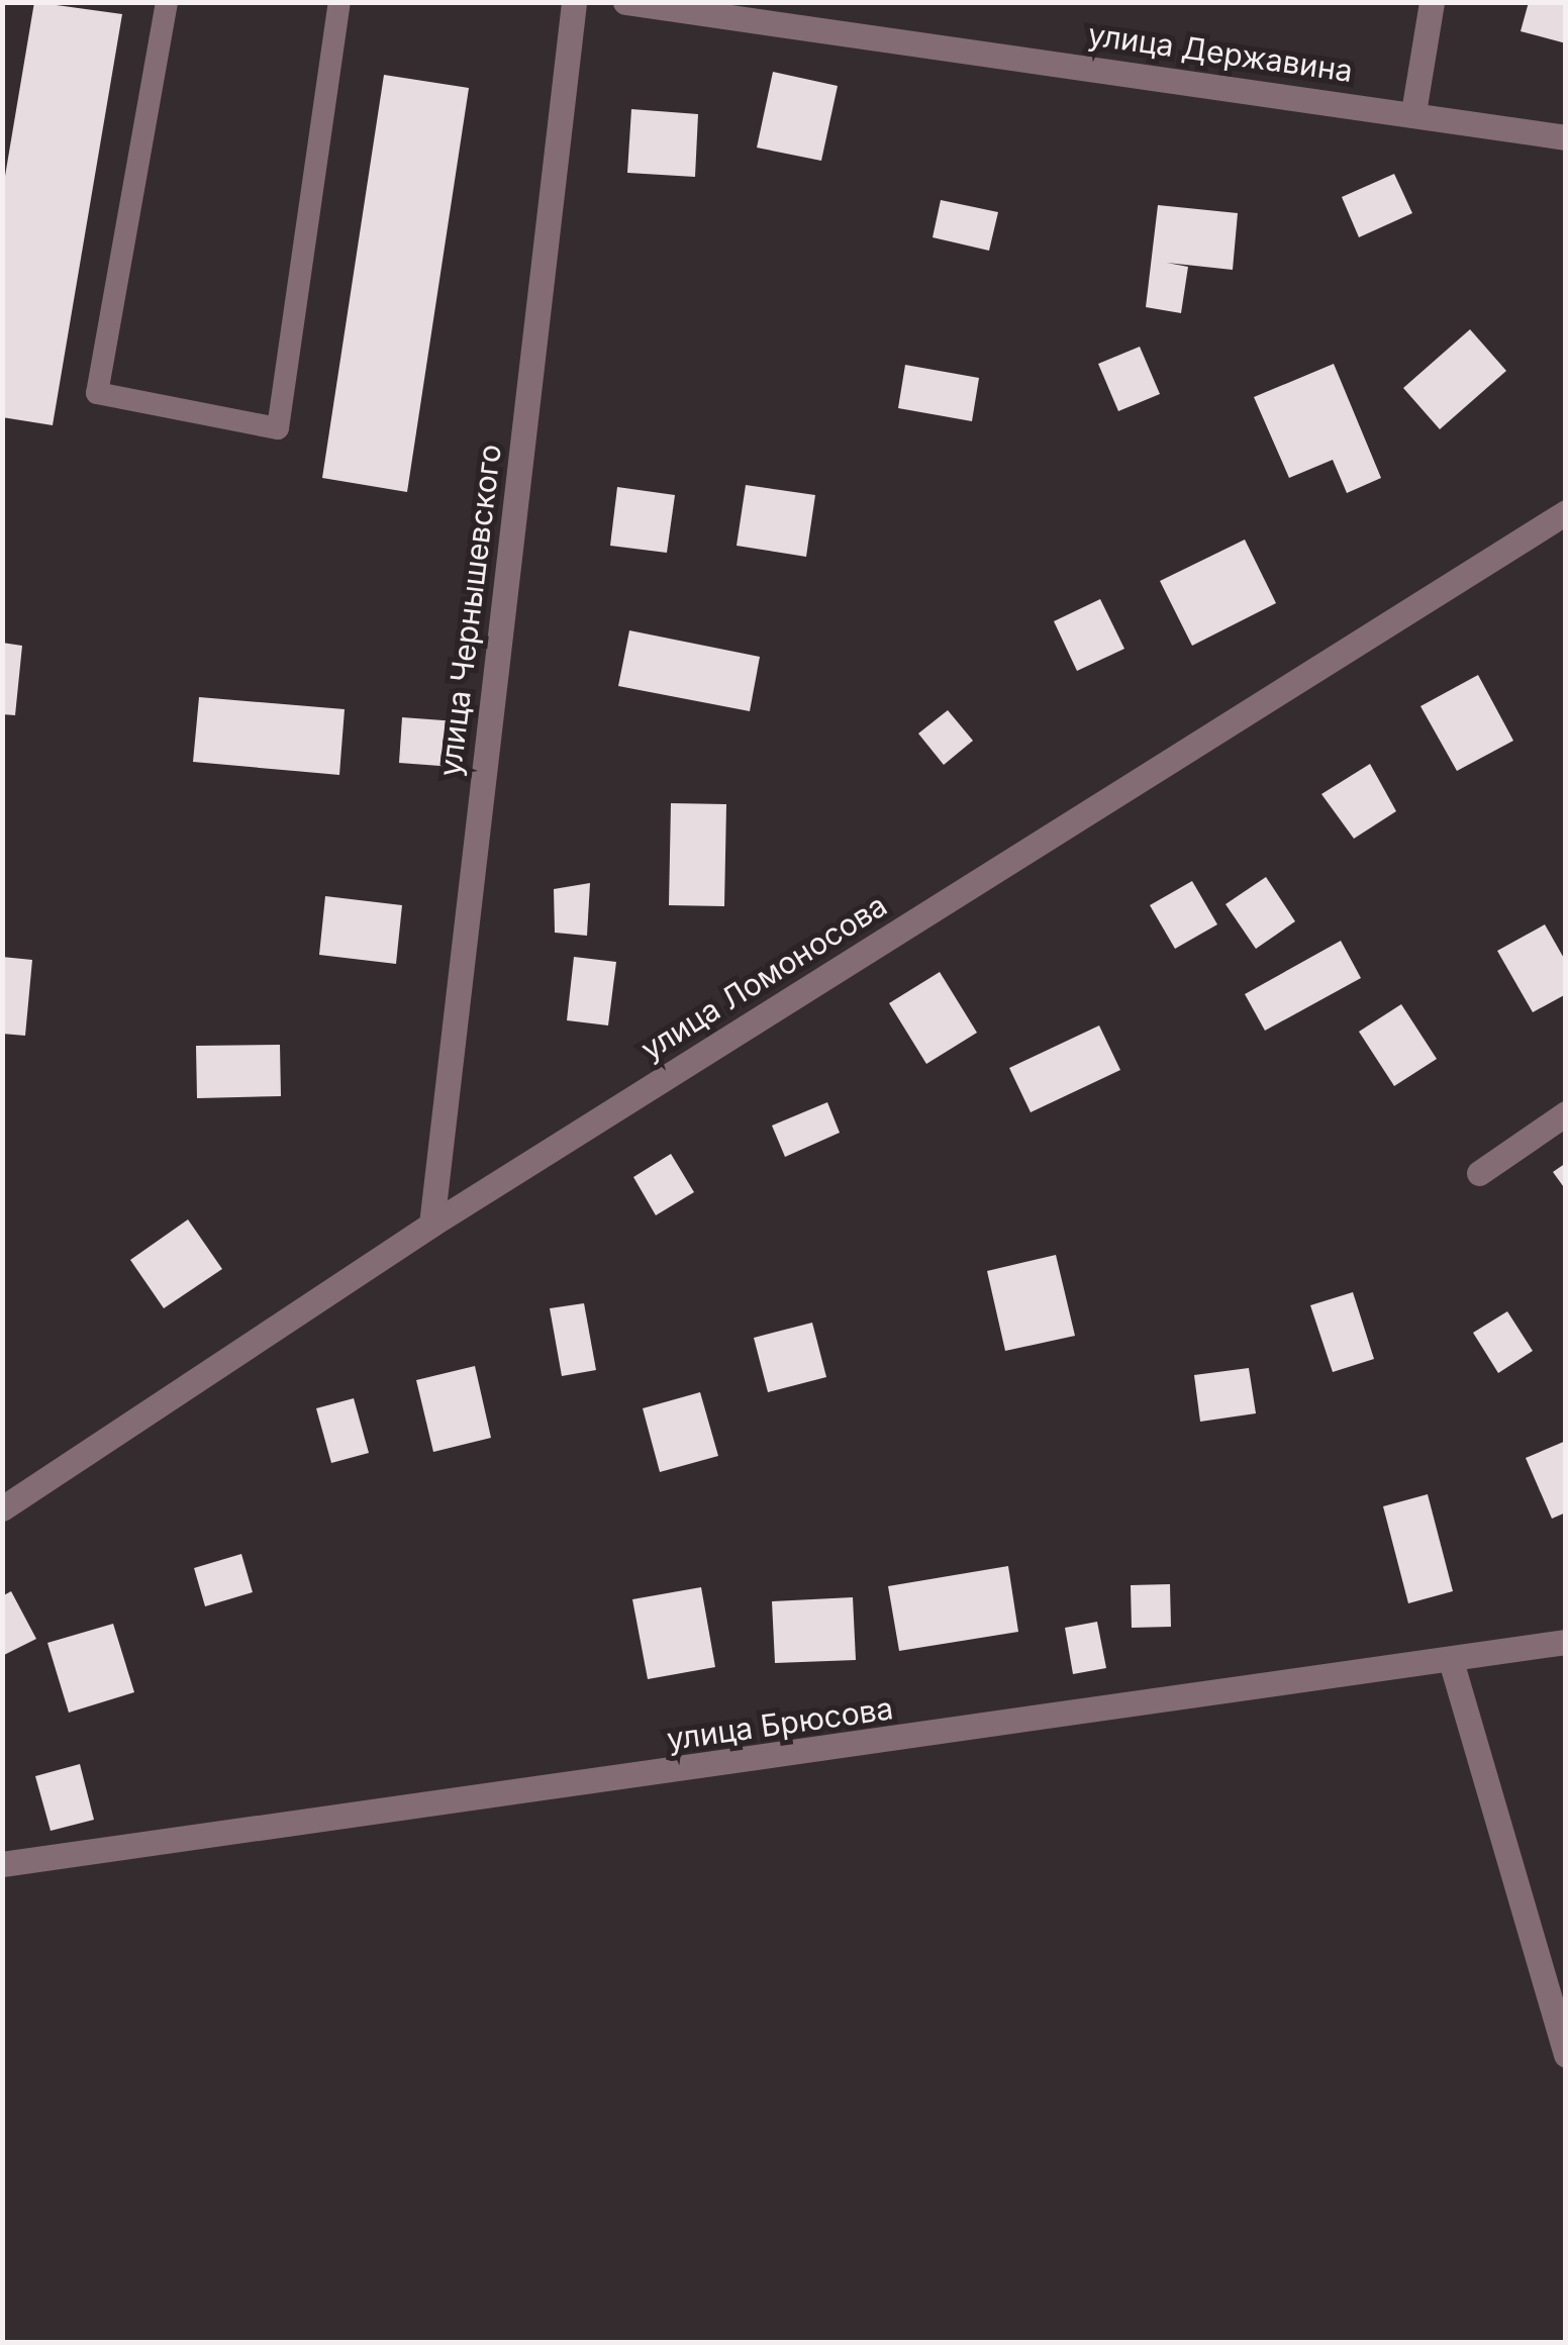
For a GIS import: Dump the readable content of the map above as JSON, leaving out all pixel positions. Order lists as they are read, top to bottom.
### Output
{
  "streets": {
    "street": [
      "улица Державина",
      "улица Чернышевского",
      "улица Ломоносова",
      "улица Брюсова"
    ]
  },
  "crossings": [
    ["улица Чернышевского", "улица Ломоносова"]
  ]
}
